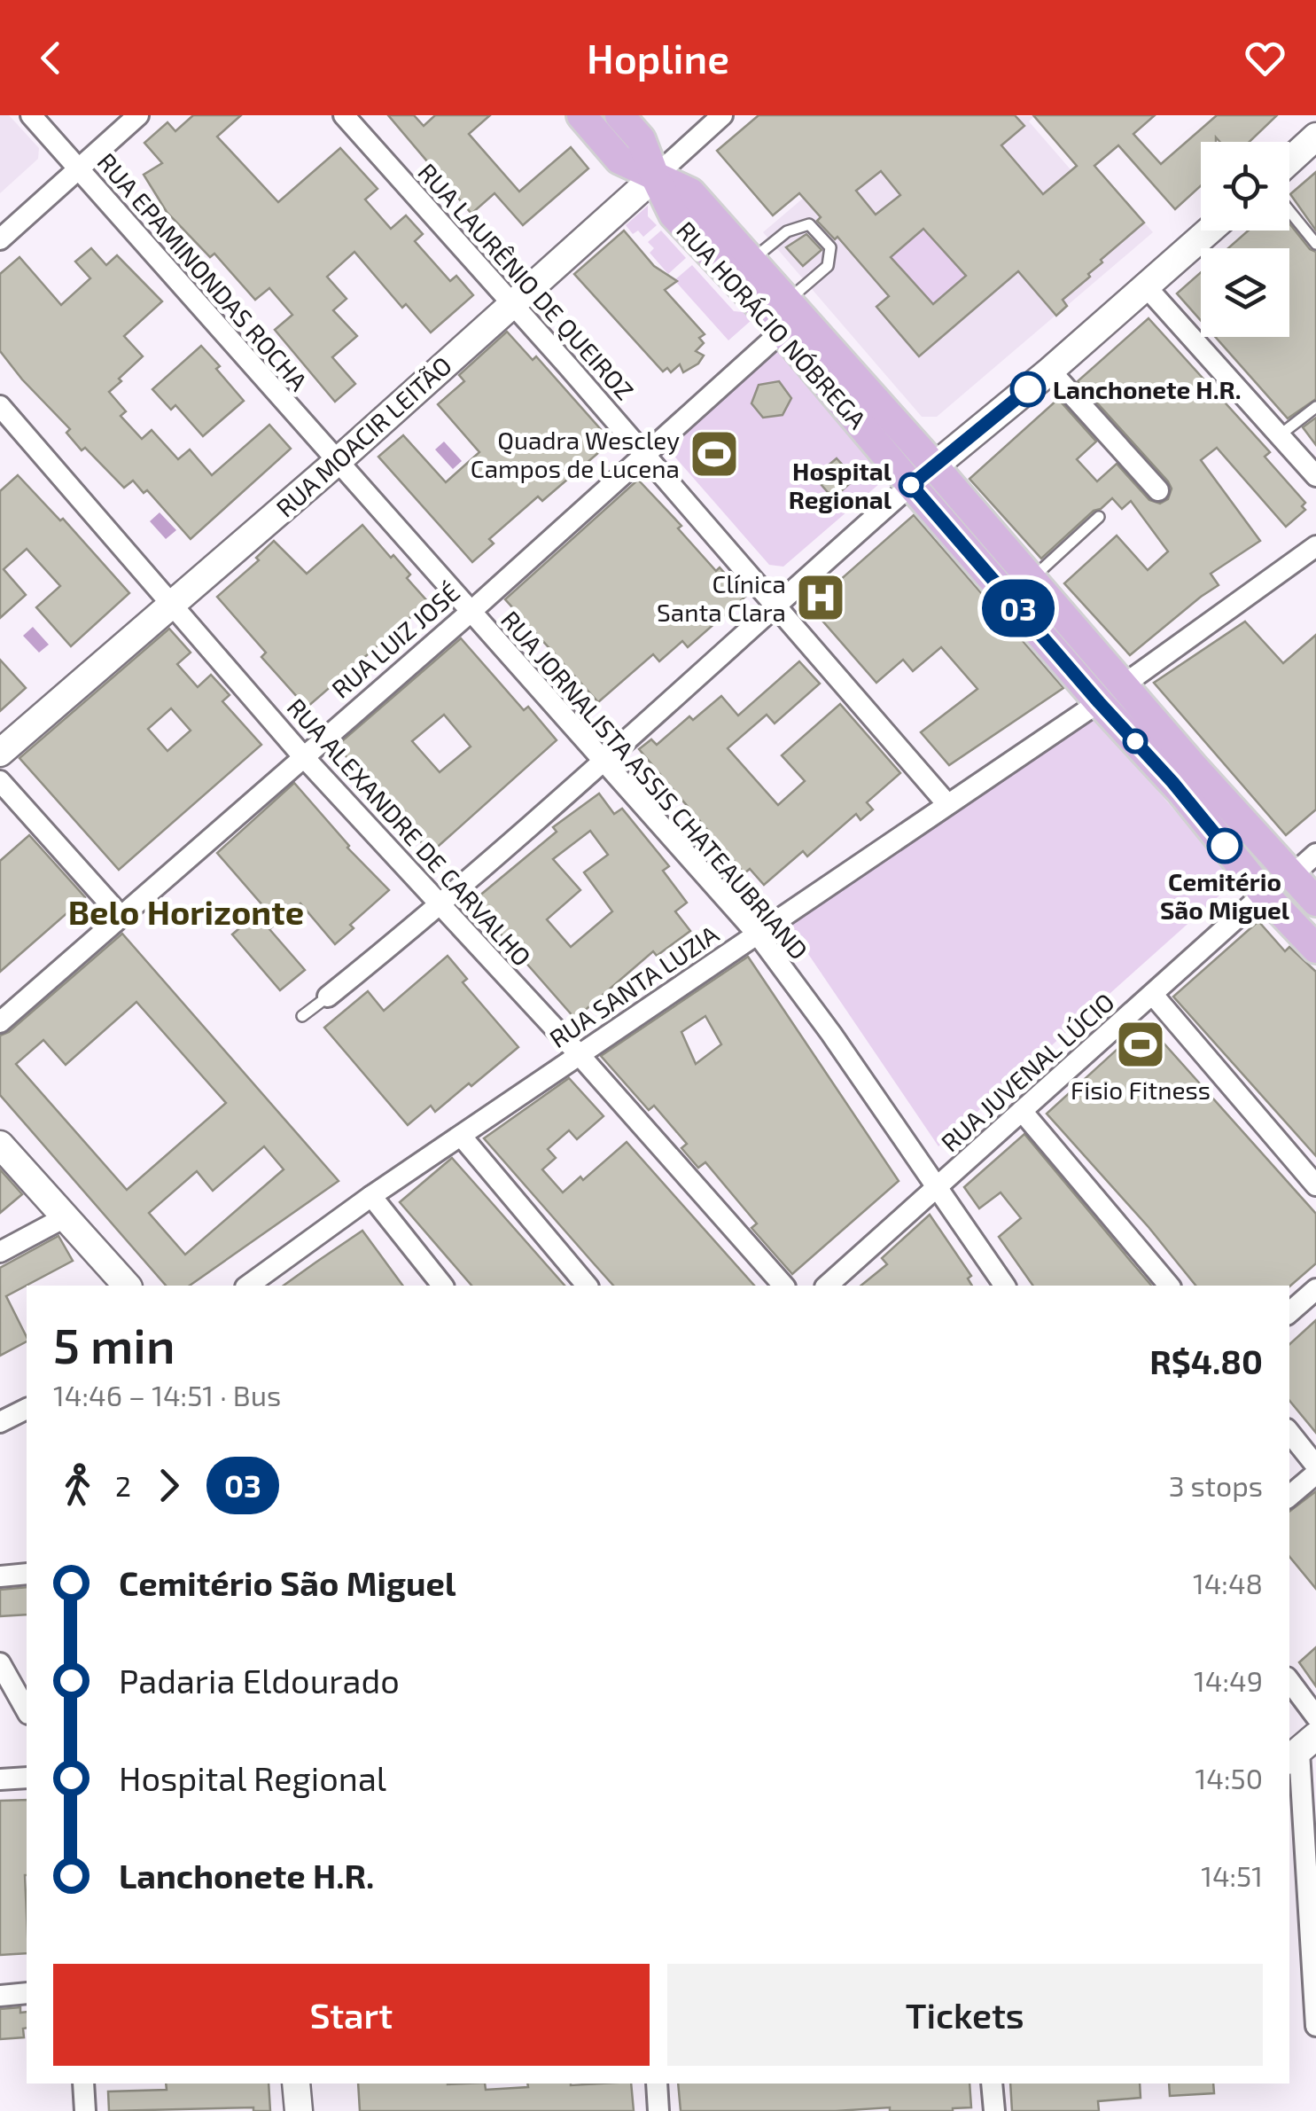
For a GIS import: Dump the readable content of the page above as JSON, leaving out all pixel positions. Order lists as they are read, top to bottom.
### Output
{
  "streets": {
    "main road": ["RUA HORÁCIO NÓBREGA"],
    "street": [
      "RUA EPAMINONDAS ROCHA",
      "RUA LAURÊNIO DE QUEIROZ",
      "RUA MOACIR LEITÃO",
      "RUA LUIZ JOSÉ",
      "RUA JORNALISTA ASSIS CHATEAUBRIAND",
      "RUA ALEXANDRE DE CARVALHO",
      "RUA SANTA LUZIA",
      "RUA JUVENAL LÚCIO"
    ]
  },
  "crossings": [
    ["RUA EPAMINONDAS ROCHA", "RUA MOACIR LEITÃO"],
    ["RUA EPAMINONDAS ROCHA", "RUA JORNALISTA ASSIS CHATEAUBRIAND"],
    ["RUA LAURÊNIO DE QUEIROZ", "RUA MOACIR LEITÃO"],
    ["RUA LAURÊNIO DE QUEIROZ", "RUA LUIZ JOSÉ"],
    ["RUA LAURÊNIO DE QUEIROZ", "RUA SANTA LUZIA"],
    ["RUA HORÁCIO NÓBREGA", "RUA MOACIR LEITÃO"],
    ["RUA HORÁCIO NÓBREGA", "RUA LUIZ JOSÉ"],
    ["RUA HORÁCIO NÓBREGA", "RUA SANTA LUZIA"],
    ["RUA HORÁCIO NÓBREGA", "RUA JUVENAL LÚCIO"],
    ["RUA MOACIR LEITÃO", "RUA JORNALISTA ASSIS CHATEAUBRIAND"],
    ["RUA MOACIR LEITÃO", "RUA ALEXANDRE DE CARVALHO"],
    ["RUA LUIZ JOSÉ", "RUA JORNALISTA ASSIS CHATEAUBRIAND"],
    ["RUA LUIZ JOSÉ", "RUA ALEXANDRE DE CARVALHO"],
    ["RUA JORNALISTA ASSIS CHATEAUBRIAND", "RUA SANTA LUZIA"],
    ["RUA JORNALISTA ASSIS CHATEAUBRIAND", "RUA JUVENAL LÚCIO"],
    ["RUA ALEXANDRE DE CARVALHO", "RUA SANTA LUZIA"]
  ],
  "districts": ["Belo Horizonte"],
  "places": {
    "other": ["Lanchonete H.R.", "Hospital Regional", "Cemitério São Miguel"],
    "sports": ["Quadra Wescley Campos de Lucena", "Fisio Fitness"],
    "hospital": ["Clínica Santa Clara"]
  },
  "lines": ["bus line 03"],
  "page": {
    "header": "Hopline",
    "on_map": "03",
    "heading": ["5 min", "14:46 – 14:51 · Bus", "R$4.80"],
    "legs": ["2", "03", "3 stops"],
    "list": [
      {
        "name": "Cemitério São Miguel",
        "value": "14:48"
      },
      {
        "name": "Padaria Eldourado",
        "value": "14:49"
      },
      {
        "name": "Hospital Regional",
        "value": "14:50"
      },
      {
        "name": "Lanchonete H.R.",
        "value": "14:51"
      }
    ],
    "buttons": ["Start", "Tickets"]
  }
}
